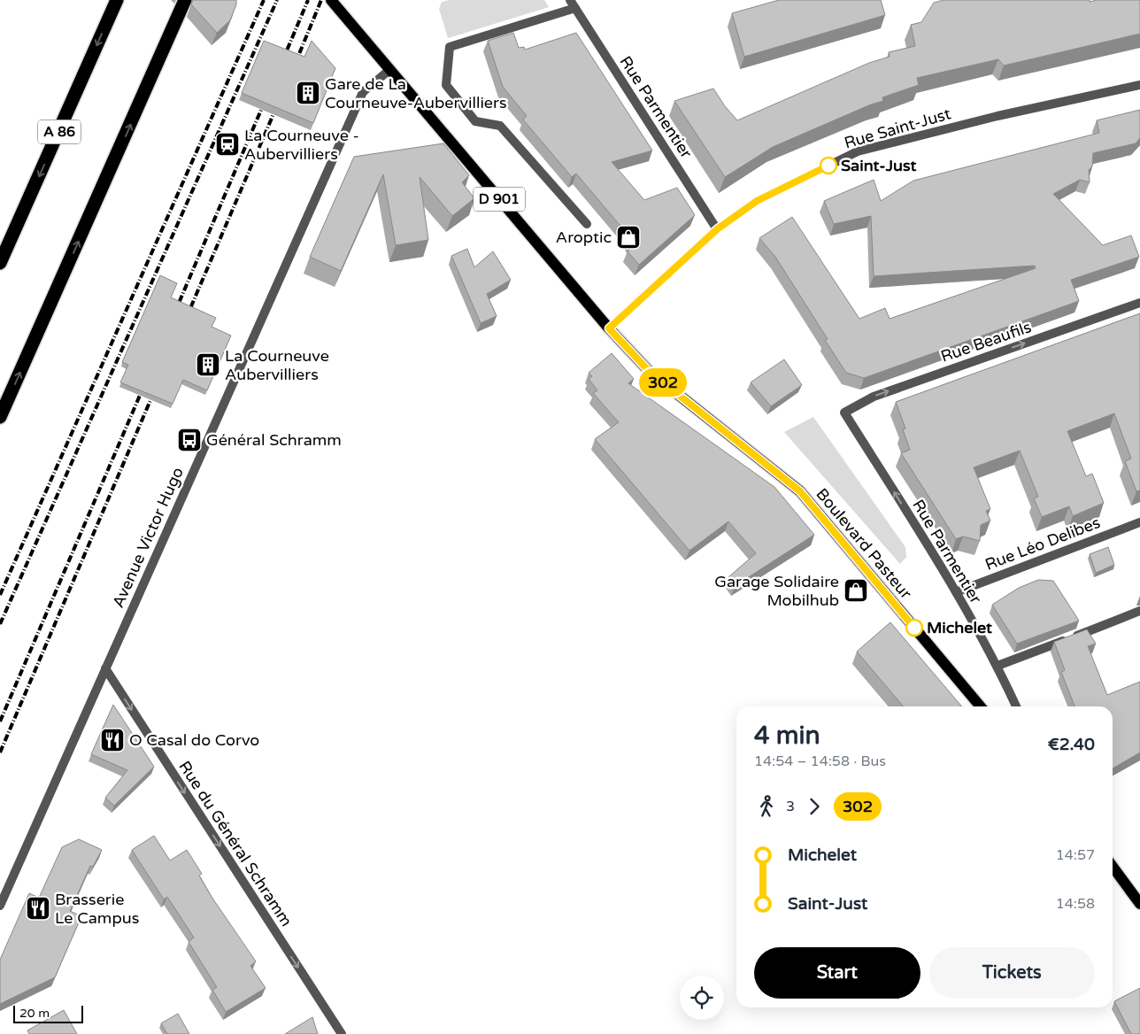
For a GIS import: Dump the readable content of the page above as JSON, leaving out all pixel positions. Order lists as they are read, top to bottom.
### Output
{
  "streets": {
    "highway": ["A 86"],
    "main road": ["D 901", "Boulevard Pasteur"],
    "street": [
      "Rue Parmentier",
      "Rue Saint-Just",
      "Rue Beaufils",
      "Avenue Victor Hugo",
      "Rue Léo Delibes",
      "Rue du Général Schramm"
    ]
  },
  "crossings": [
    ["Rue Parmentier", "Rue Saint-Just"],
    ["Rue Parmentier", "Rue Beaufils"],
    ["Rue Parmentier", "Rue Léo Delibes"],
    ["Rue Saint-Just", "Boulevard Pasteur"],
    ["Avenue Victor Hugo", "Boulevard Pasteur"],
    ["Avenue Victor Hugo", "Rue du Général Schramm"]
  ],
  "one_way": ["Rue Beaufils", "Rue du Général Schramm"],
  "places": {
    "building": ["Gare de La Courneuve-Aubervilliers", "La Courneuve Aubervilliers"],
    "station": ["La Courneuve - Aubervilliers"],
    "other": ["Saint-Just", "Michelet"],
    "shop": ["Aroptic", "Garage Solidaire Mobilhub"],
    "bus stop": ["Général Schramm"],
    "restaurant": ["O Casal do Corvo", "Brasserie Le Campus"]
  },
  "lines": ["bus line 302"],
  "scale_bar": "20 m",
  "page": {
    "on_map": "302",
    "heading": ["4 min", "14:54 – 14:58 · Bus", "€2.40"],
    "legs": ["3", "302"],
    "list": [
      {
        "name": "Michelet",
        "value": "14:57"
      },
      {
        "name": "Saint-Just",
        "value": "14:58"
      }
    ],
    "buttons": ["Start", "Tickets"],
    "scale": "20 m"
  }
}
